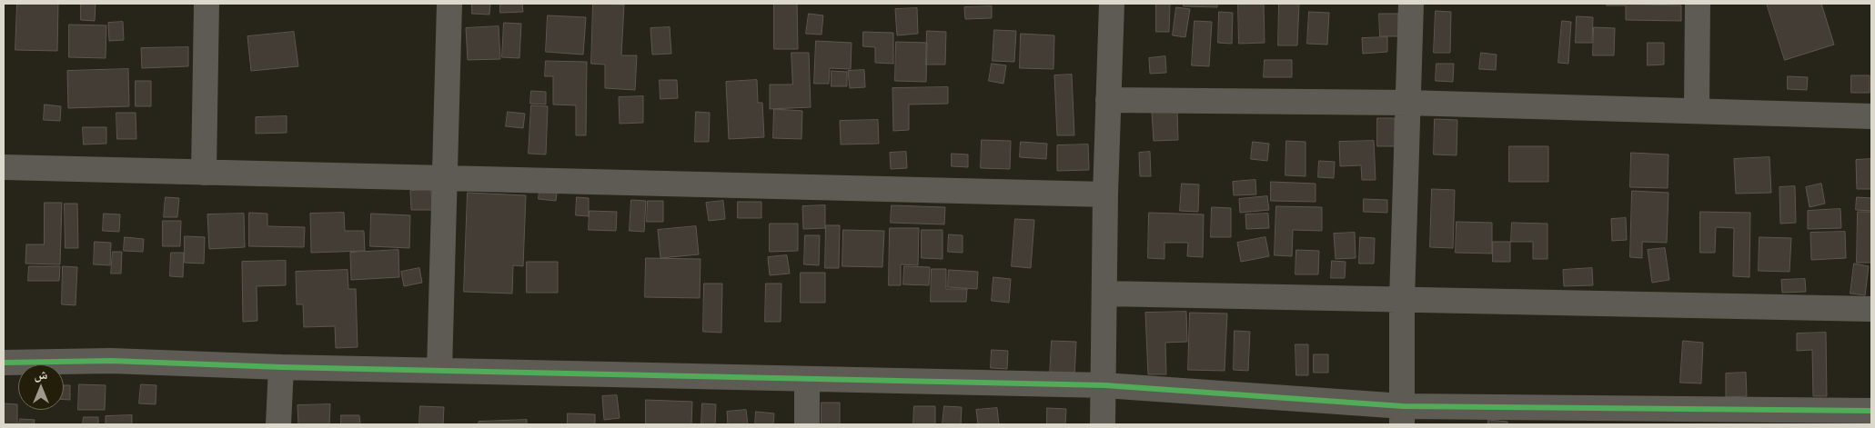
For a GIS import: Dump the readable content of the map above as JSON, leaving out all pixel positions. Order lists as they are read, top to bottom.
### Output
{
  "north": "top"
}
